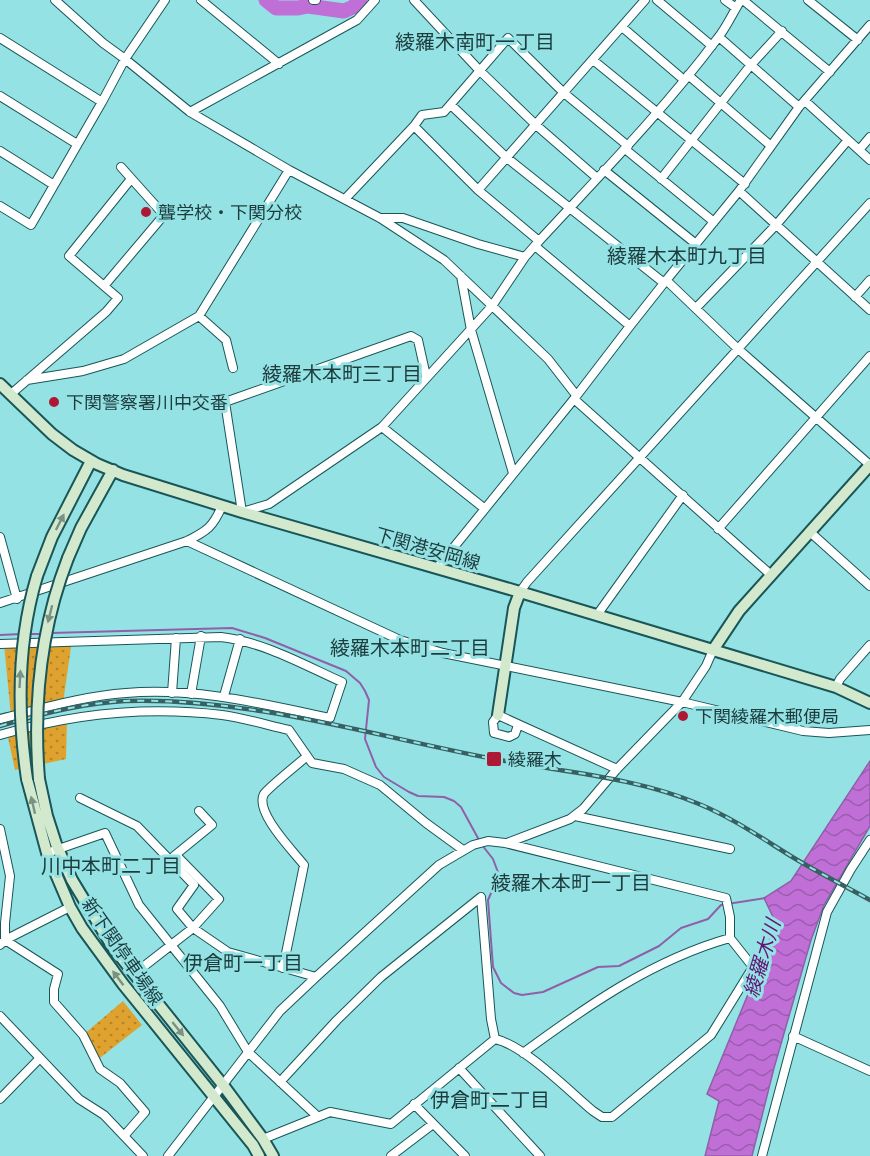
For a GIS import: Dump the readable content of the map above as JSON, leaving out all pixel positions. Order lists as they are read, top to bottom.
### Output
{
  "streets": {
    "main road": ["下関港安岡線", "新下関停車場線"]
  },
  "crossings": [
    ["下関港安岡線", "新下関停車場線"]
  ],
  "districts": [
    "綾羅木南町一丁目",
    "綾羅木本町九丁目",
    "綾羅木本町三丁目",
    "綾羅木本町二丁目",
    "川中本町二丁目",
    "綾羅木本町一丁目",
    "伊倉町一丁目",
    "伊倉町二丁目"
  ],
  "water": ["綾羅木川"],
  "places": {
    "other": ["聾学校・下関分校", "下関警察署川中交番", "下関綾羅木郵便局"],
    "transit": ["綾羅木"]
  }
}
